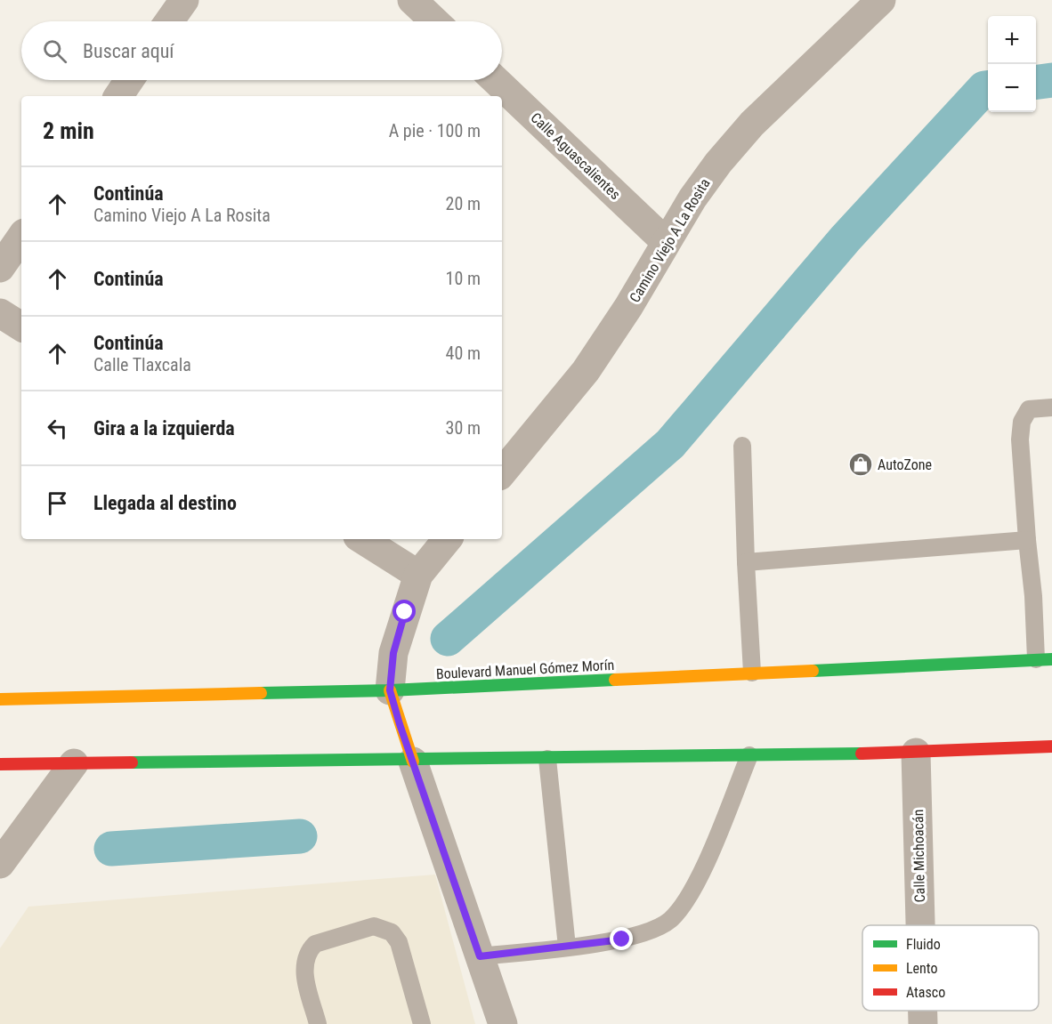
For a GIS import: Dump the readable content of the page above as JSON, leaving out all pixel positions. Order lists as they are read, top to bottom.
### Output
{
  "streets": {
    "main road": ["Boulevard Manuel Gómez Morín"],
    "street": ["Calle Aguascalientes", "Camino Viejo A La Rosita", "Calle Michoacán"]
  },
  "crossings": [
    ["Calle Aguascalientes", "Camino Viejo A La Rosita"]
  ],
  "places": {
    "shop": ["AutoZone"]
  },
  "legend": ["Fluido", "Lento", "Atasco"],
  "page": {
    "map_buttons": ["+", "−"],
    "search": "Buscar aquí",
    "heading": ["2 min", "A pie · 100 m"],
    "list": [
      ["Continúa", "Camino Viejo A La Rosita", "20 m"],
      ["Continúa", "10 m"],
      ["Continúa", "Calle Tlaxcala", "40 m"],
      ["Gira a la izquierda", "30 m"],
      "Llegada al destino"
    ]
  }
}
